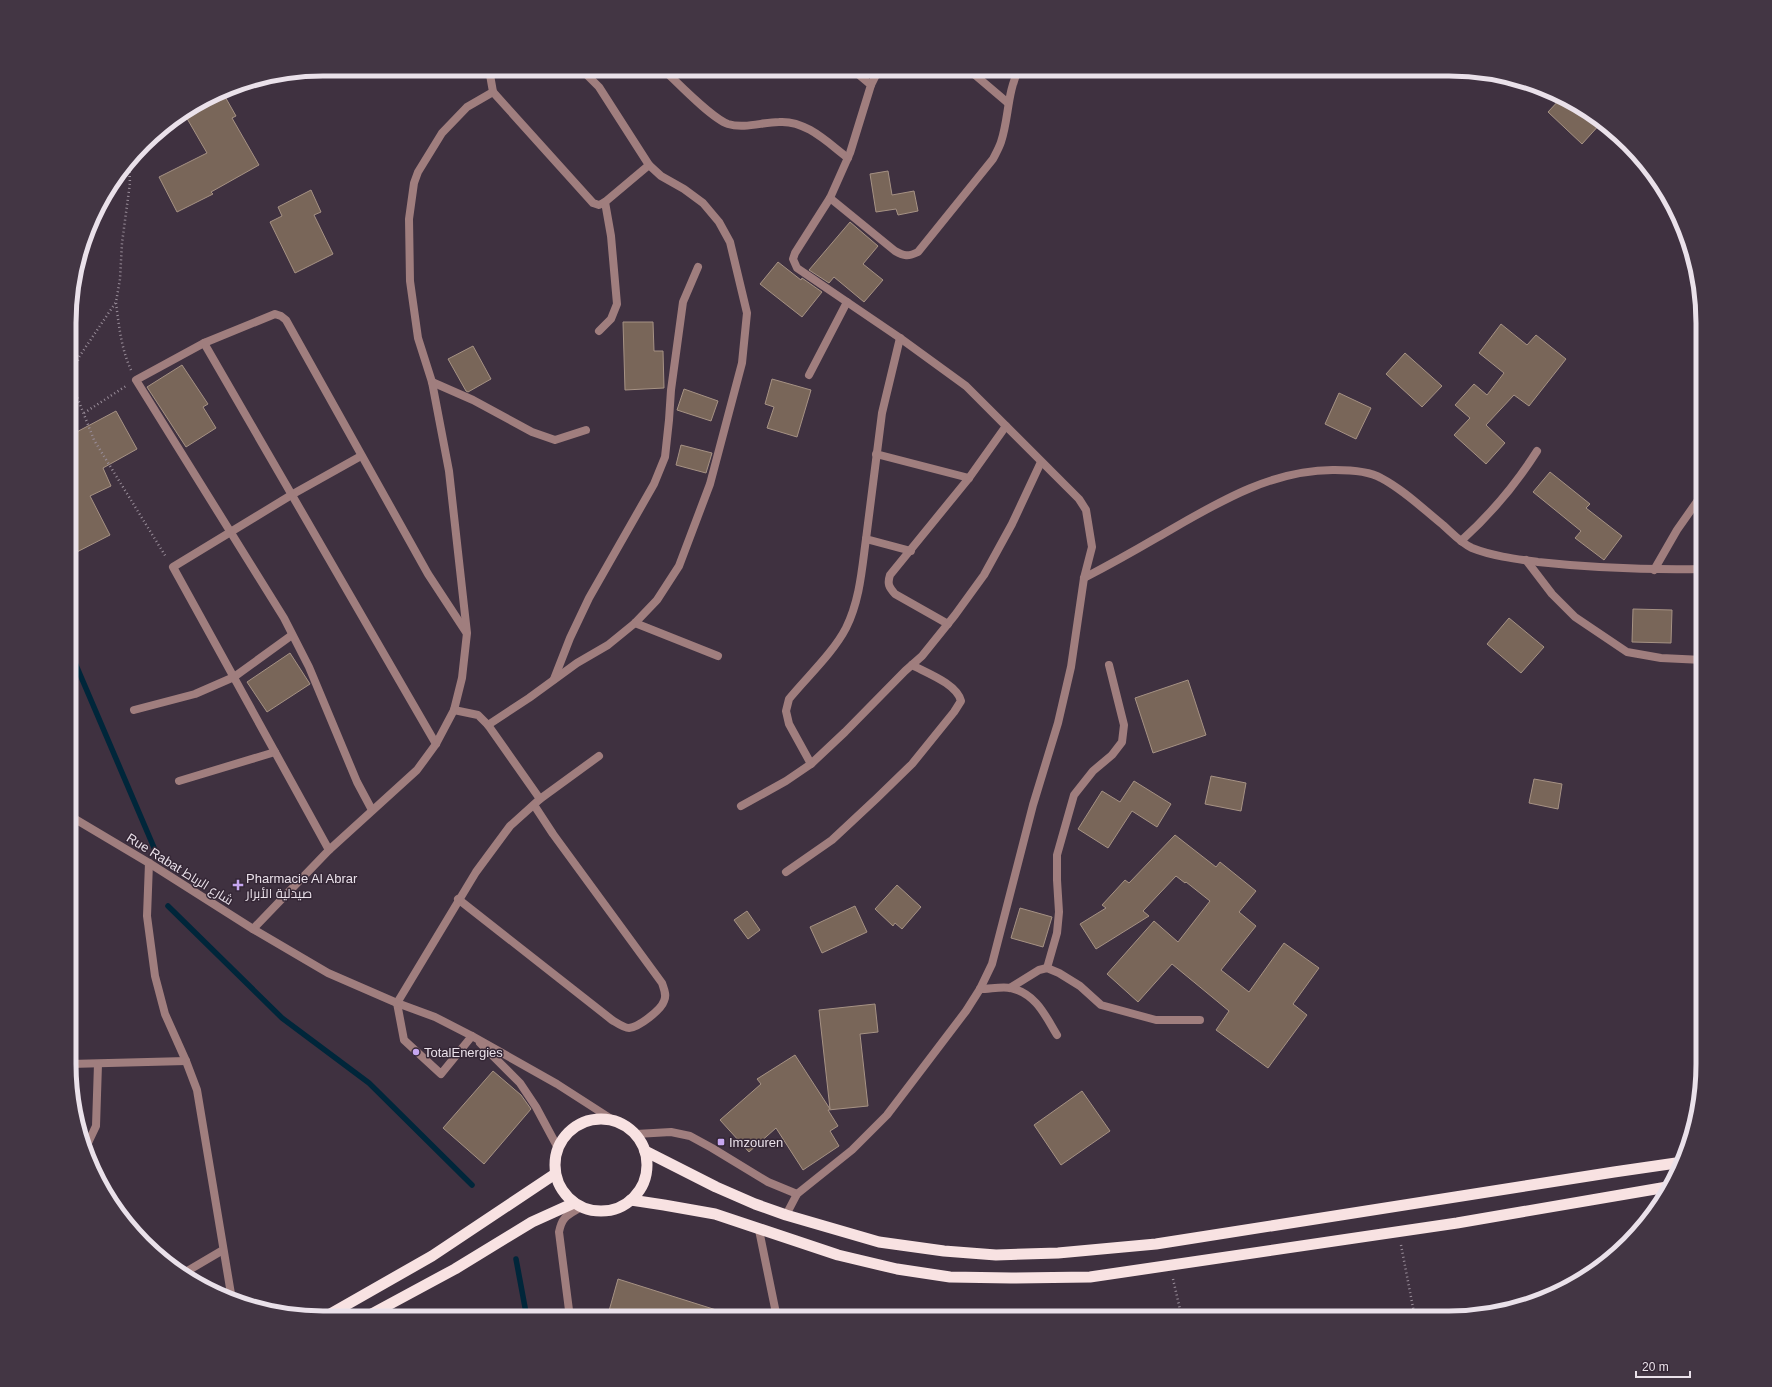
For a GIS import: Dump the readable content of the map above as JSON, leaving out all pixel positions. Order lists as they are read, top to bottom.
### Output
{
  "streets": {
    "street": ["Rue Rabat شارع الرباط"]
  },
  "places": {
    "health": ["Pharmacie Al Abrar صيدلية الأبرار"],
    "other": ["TotalEnergies"],
    "transit": ["Imzouren"]
  },
  "scale_bar": "20 m"
}
